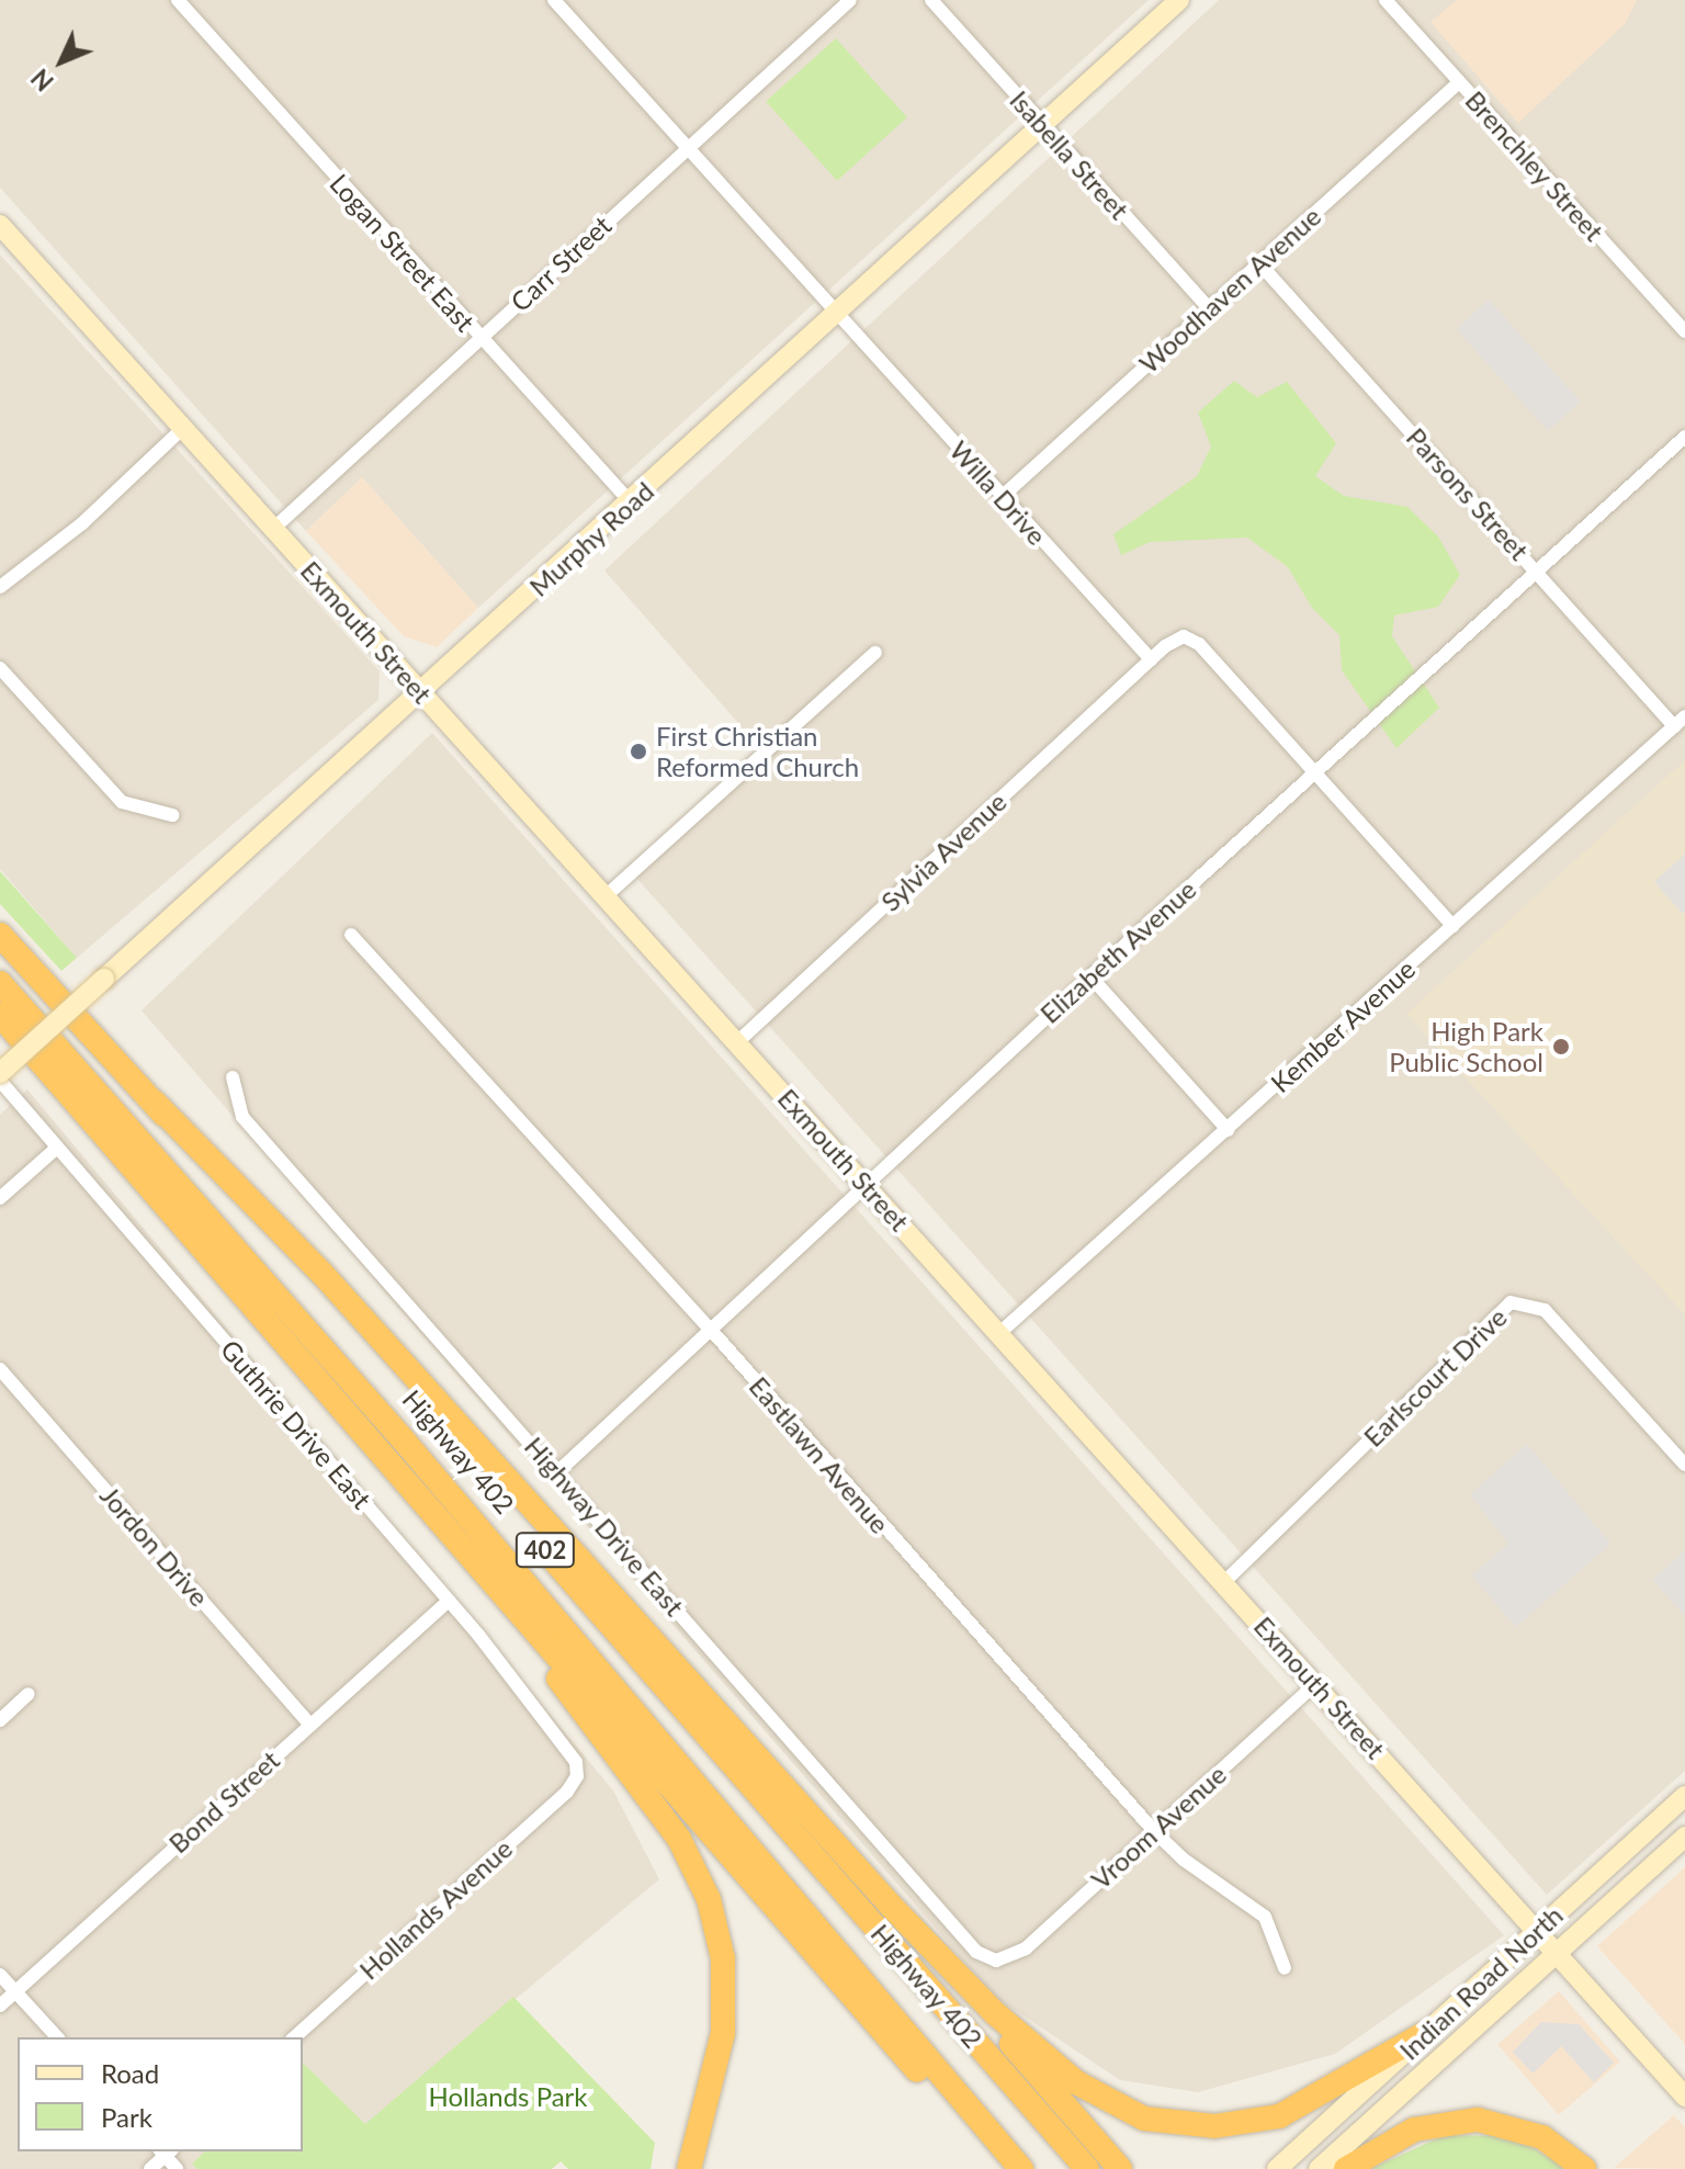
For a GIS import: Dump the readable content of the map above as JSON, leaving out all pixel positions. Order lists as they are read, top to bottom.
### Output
{
  "streets": {
    "highway": ["Highway 402", "402"],
    "main road": ["Murphy Road", "Exmouth Street", "Indian Road North"],
    "street": [
      "Isabella Street",
      "Brenchley Street",
      "Logan Street East",
      "Carr Street",
      "Woodhaven Avenue",
      "Willa Drive",
      "Parsons Street",
      "Sylvia Avenue",
      "Elizabeth Avenue",
      "Kember Avenue",
      "Earlscourt Drive",
      "Guthrie Drive East",
      "Eastlawn Avenue",
      "Highway Drive East",
      "Jordon Drive",
      "Bond Street",
      "Vroom Avenue",
      "Hollands Avenue"
    ]
  },
  "crossings": [
    ["Isabella Street", "Woodhaven Avenue"],
    ["Isabella Street", "Murphy Road"],
    ["Brenchley Street", "Woodhaven Avenue"],
    ["Logan Street East", "Carr Street"],
    ["Logan Street East", "Murphy Road"],
    ["Carr Street", "Willa Drive"],
    ["Carr Street", "Exmouth Street"],
    ["Woodhaven Avenue", "Willa Drive"],
    ["Woodhaven Avenue", "Parsons Street"],
    ["Willa Drive", "Murphy Road"],
    ["Willa Drive", "Sylvia Avenue"],
    ["Parsons Street", "Elizabeth Avenue"],
    ["Parsons Street", "Kember Avenue"],
    ["Murphy Road", "Exmouth Street"],
    ["Exmouth Street", "Sylvia Avenue"],
    ["Exmouth Street", "Elizabeth Avenue"],
    ["Exmouth Street", "Kember Avenue"],
    ["Exmouth Street", "Earlscourt Drive"],
    ["Exmouth Street", "Vroom Avenue"],
    ["Exmouth Street", "Indian Road North"],
    ["Elizabeth Avenue", "Eastlawn Avenue"],
    ["Elizabeth Avenue", "Highway Drive East"],
    ["Guthrie Drive East", "Bond Street"],
    ["Guthrie Drive East", "Hollands Avenue"],
    ["Eastlawn Avenue", "Vroom Avenue"],
    ["Highway Drive East", "Vroom Avenue"],
    ["Jordon Drive", "Bond Street"]
  ],
  "parks": ["Hollands Park"],
  "places": ["First Christian Reformed Church", "High Park Public School"],
  "legend": ["Road", "Park"],
  "north": "bottom left"
}
